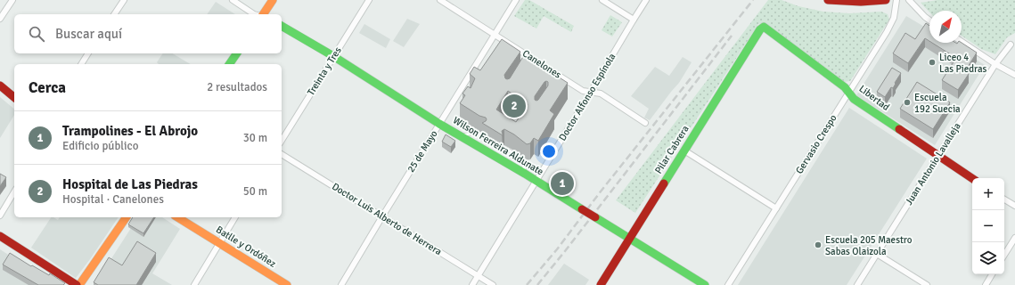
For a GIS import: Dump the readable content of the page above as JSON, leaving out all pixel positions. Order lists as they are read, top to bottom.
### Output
{
  "streets": {
    "street": [
      "Canelones",
      "Treinta y Tres",
      "Doctor Alfonso Espínola",
      "Libertad",
      "Gervasio Crespo",
      "Wilson Ferreira Aldunate",
      "Pilar Cabrera",
      "25 de Mayo",
      "Juan Antonio Lavalleja",
      "Doctor Luis Alberto de Herrera",
      "Batlle y Ordóñez"
    ]
  },
  "crossings": [
    ["Canelones", "Doctor Alfonso Espínola"],
    ["Canelones", "25 de Mayo"],
    ["Treinta y Tres", "Wilson Ferreira Aldunate"],
    ["Doctor Alfonso Espínola", "Wilson Ferreira Aldunate"],
    ["Doctor Alfonso Espínola", "Doctor Luis Alberto de Herrera"],
    ["Libertad", "Gervasio Crespo"],
    ["Libertad", "Pilar Cabrera"],
    ["Libertad", "Juan Antonio Lavalleja"],
    ["Wilson Ferreira Aldunate", "Pilar Cabrera"],
    ["Wilson Ferreira Aldunate", "25 de Mayo"],
    ["25 de Mayo", "Doctor Luis Alberto de Herrera"]
  ],
  "places": ["Liceo 4 Las Piedras", "Escuela 192 Suecia", "Escuela 205 Maestro Sabas Olaizola"],
  "north": "top right",
  "page": {
    "search": "Buscar aquí",
    "heading": ["Cerca", "2 resultados"],
    "pins": ["2", "1"],
    "list": [
      {
        "mark": "1",
        "name": "Trampolines - El Abrojo",
        "note": "Edificio público",
        "value": "30 m"
      },
      {
        "mark": "2",
        "name": "Hospital de Las Piedras",
        "note": "Hospital · Canelones",
        "value": "50 m"
      }
    ],
    "map_buttons": ["+", "−"]
  }
}
